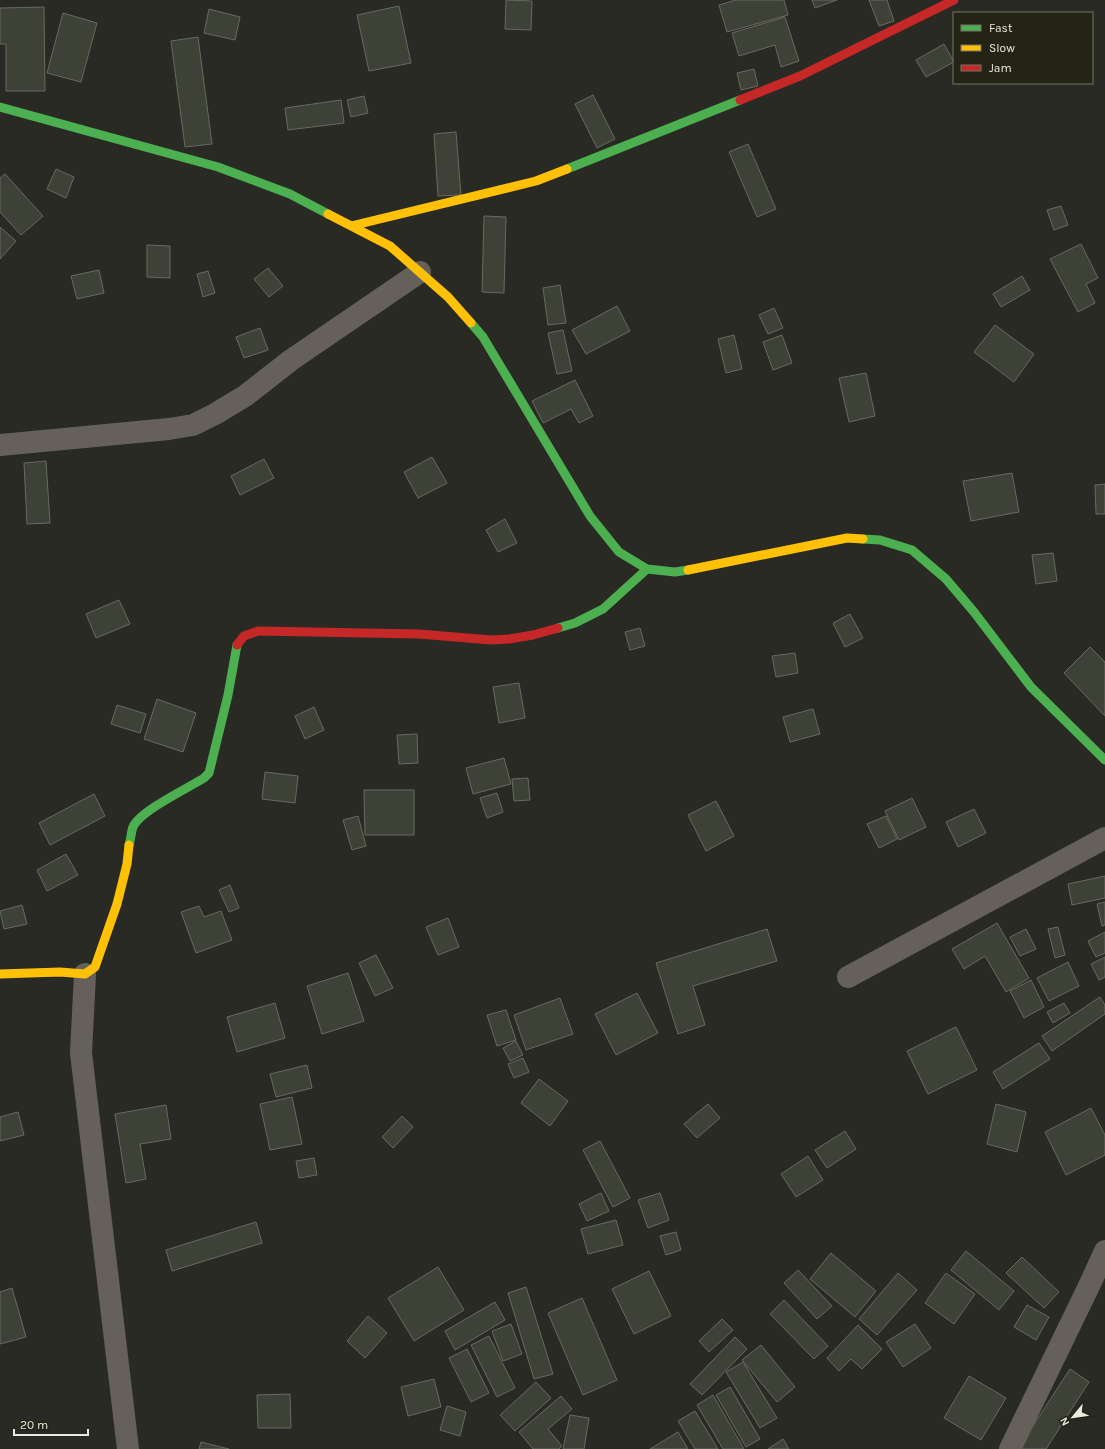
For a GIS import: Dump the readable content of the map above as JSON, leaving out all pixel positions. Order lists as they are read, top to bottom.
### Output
{
  "legend": ["Fast", "Slow", "Jam"],
  "scale_bar": "20 m",
  "north": "bottom left"
}
